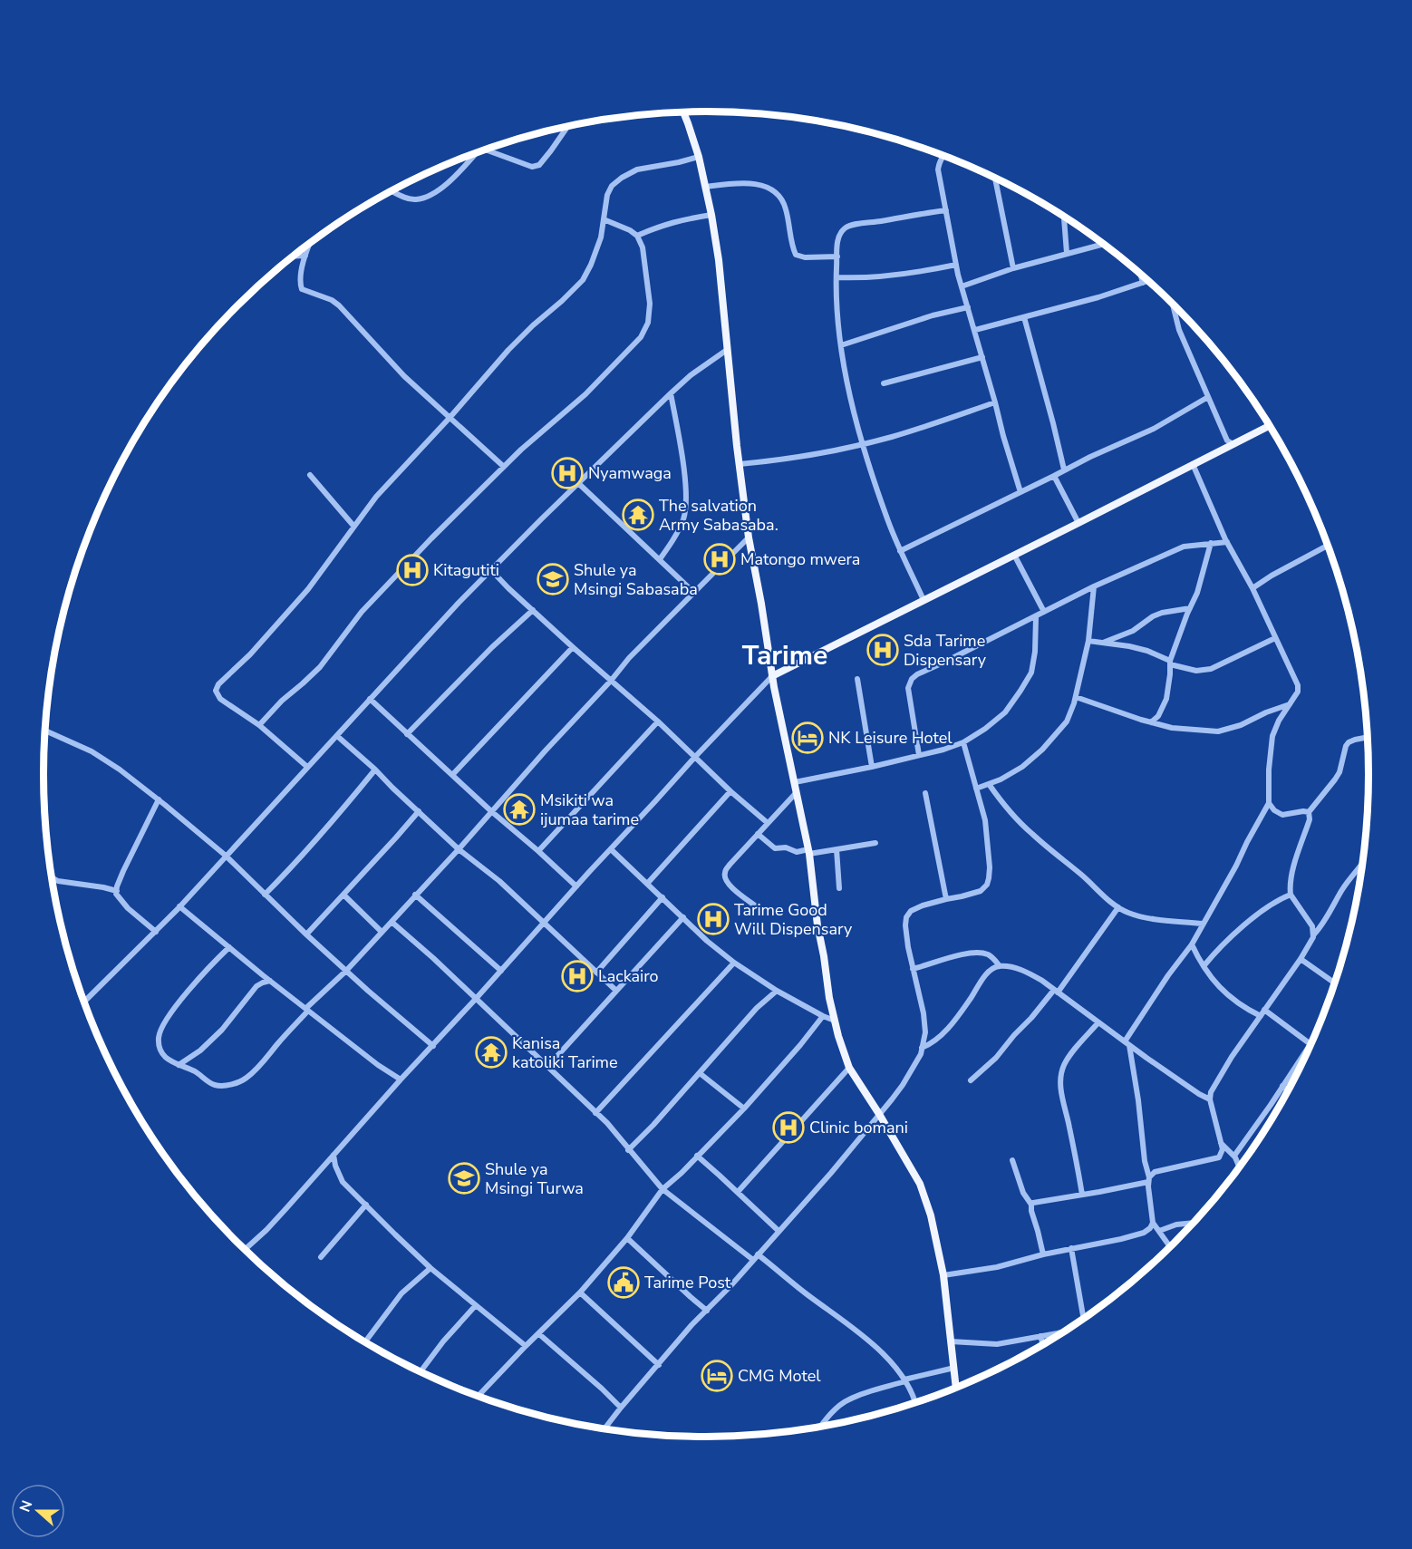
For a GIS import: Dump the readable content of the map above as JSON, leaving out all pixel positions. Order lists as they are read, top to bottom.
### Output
{
  "districts": ["Tarime"],
  "places": {
    "hospital": [
      "Nyamwaga",
      "Matongo mwera",
      "Kitagutiti",
      "Sda Tarime Dispensary",
      "Tarime Good Will Dispensary",
      "Lackairo",
      "Clinic bomani"
    ],
    "temple": ["The salvation Army Sabasaba.", "Msikiti wa ijumaa tarime", "Kanisa katoliki Tarime"],
    "school or university": ["Shule ya Msingi Sabasaba", "Shule ya Msingi Turwa"],
    "hotel": ["NK Leisure Hotel", "CMG Motel"],
    "public building": ["Tarime Post"]
  },
  "north": "left"
}
